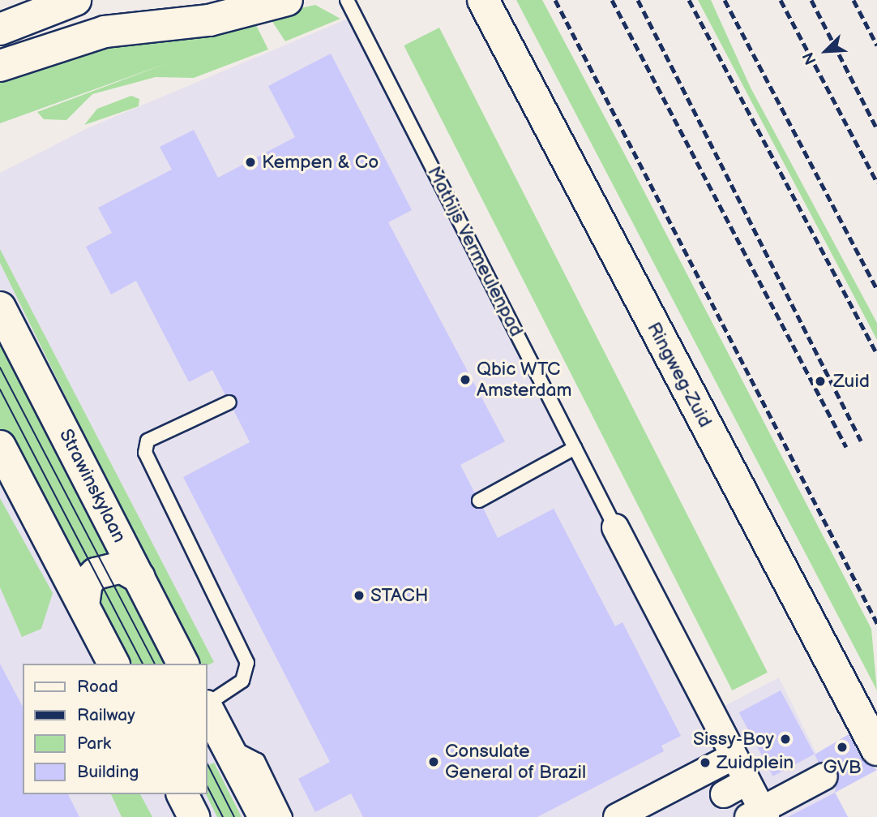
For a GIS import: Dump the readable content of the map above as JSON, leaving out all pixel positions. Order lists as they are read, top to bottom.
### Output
{
  "streets": {
    "main road": ["Ringweg-Zuid", "Strawinskylaan"],
    "street": ["Mathijs Vermeulenpad"]
  },
  "places": [
    "Kempen & Co",
    "Qbic WTC Amsterdam",
    "Zuid",
    "STACH",
    "Sissy-Boy",
    "GVB",
    "Consulate General of Brazil",
    "Zuidplein"
  ],
  "legend": [
    "Road",
    "Railway",
    "Park",
    "Building"
  ],
  "north": "bottom left"
}
